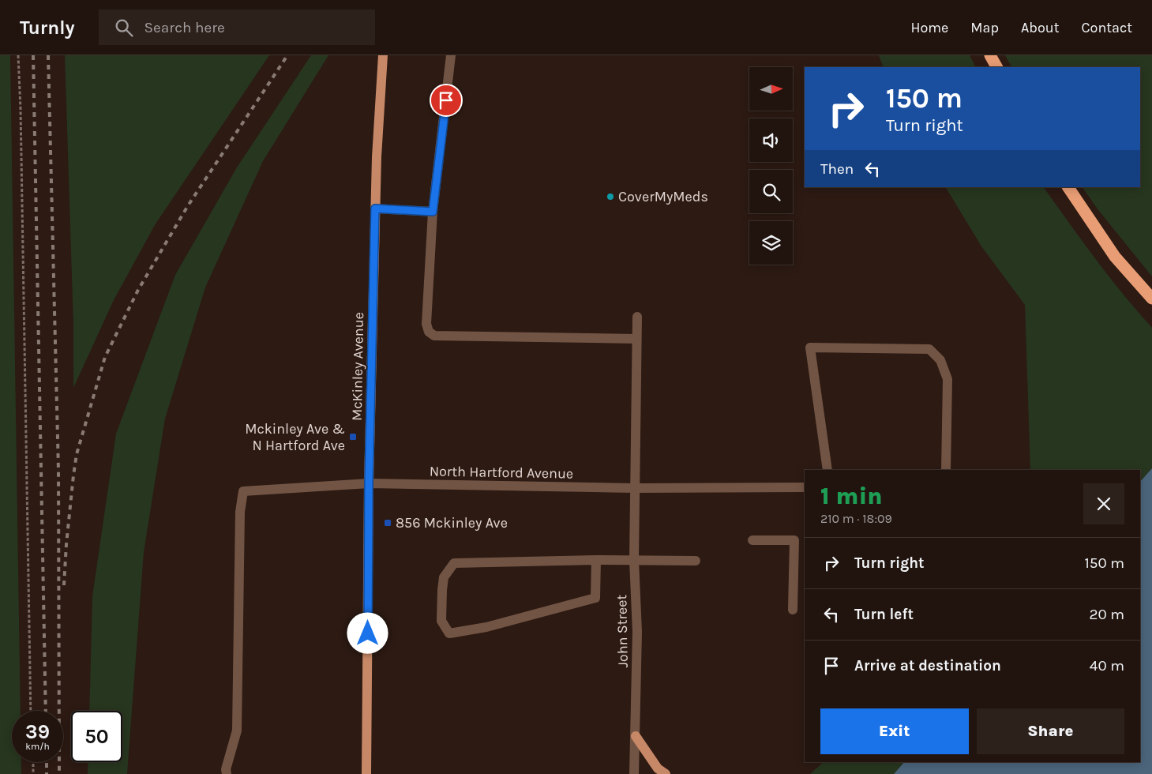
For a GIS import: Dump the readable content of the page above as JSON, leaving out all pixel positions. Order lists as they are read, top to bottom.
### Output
{
  "streets": {
    "main road": ["McKinley Avenue"],
    "street": ["North Hartford Avenue", "John Street"]
  },
  "crossings": [
    ["McKinley Avenue", "North Hartford Avenue"],
    ["North Hartford Avenue", "John Street"]
  ],
  "places": {
    "other": ["CoverMyMeds"],
    "transit": ["Mckinley Ave & N Hartford Ave", "856 Mckinley Ave"]
  },
  "north": "right",
  "page": {
    "header": "Turnly",
    "search": "Search here",
    "nav": [
      "Home",
      "Map",
      "About",
      "Contact"
    ],
    "turn": ["150 m", "Turn right"],
    "then": "Then",
    "heading": ["1 min", "210 m · 18:09"],
    "list": [
      {
        "name": "Turn right",
        "value": "150 m"
      },
      {
        "name": "Turn left",
        "value": "20 m"
      },
      {
        "name": "Arrive at destination",
        "value": "40 m"
      }
    ],
    "buttons": ["Exit", "Share"],
    "speed": "39 km/h",
    "limit": "50"
  }
}
